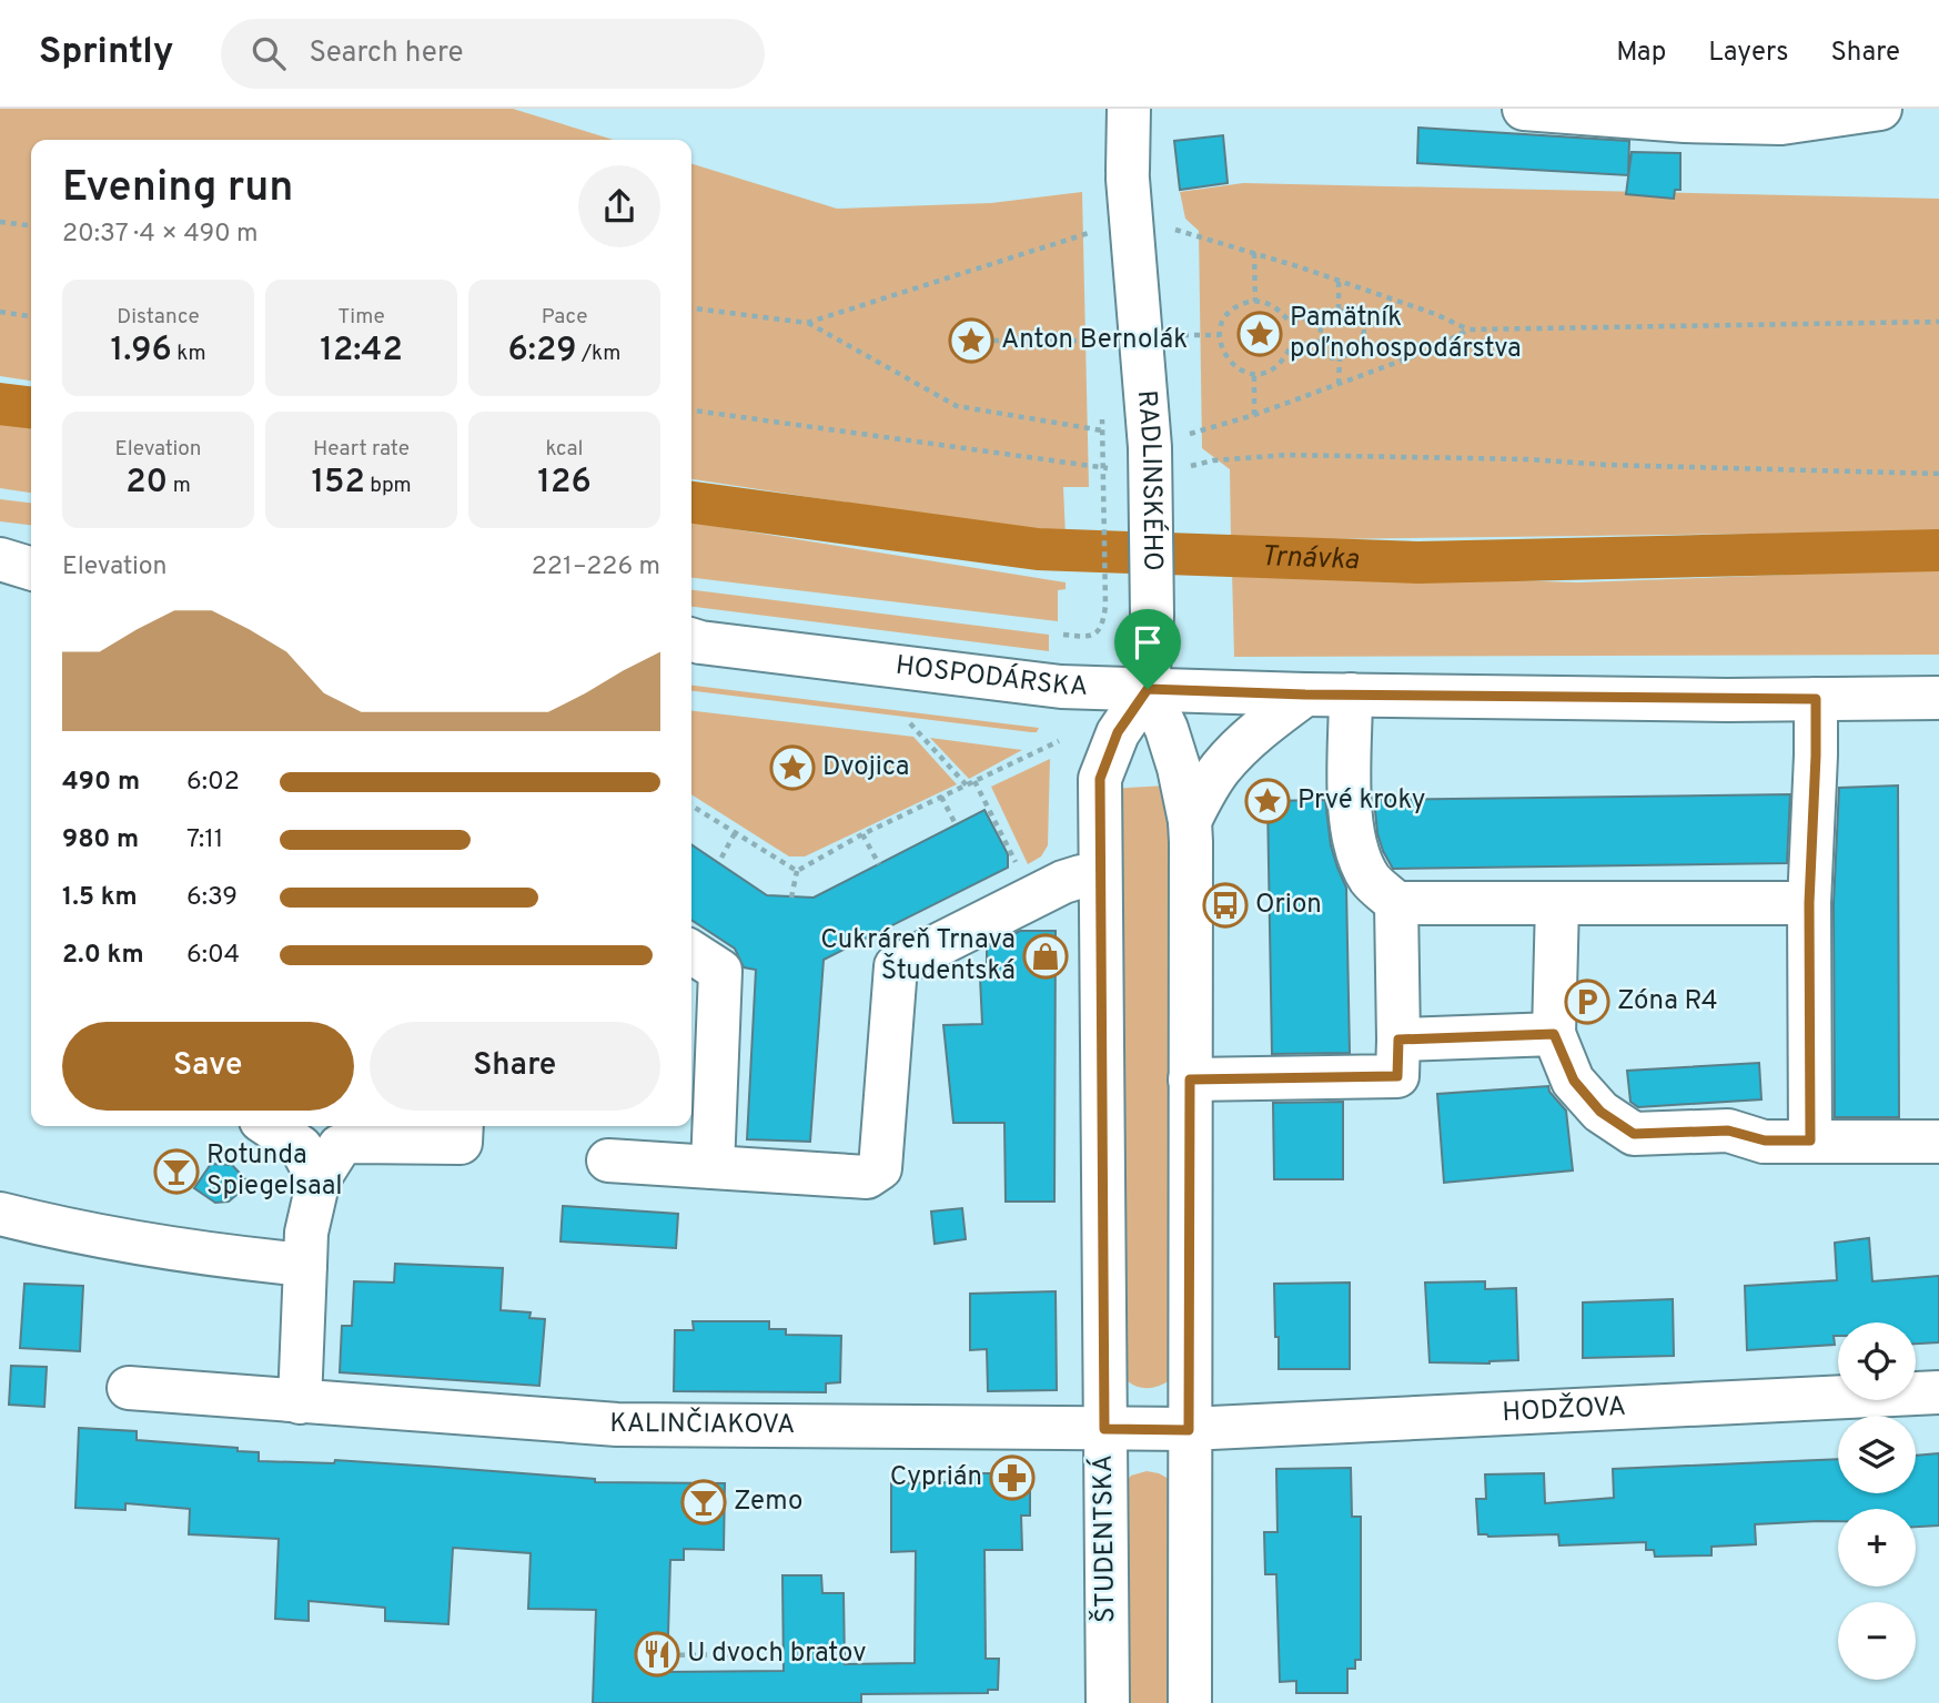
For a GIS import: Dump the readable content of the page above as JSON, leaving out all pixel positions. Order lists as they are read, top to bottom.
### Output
{
  "streets": {
    "street": [
      "RADLINSKÉHO",
      "HOSPODÁRSKA",
      "HODŽOVA",
      "KALINČIAKOVA",
      "ŠTUDENTSKÁ"
    ]
  },
  "crossings": [
    ["RADLINSKÉHO", "HOSPODÁRSKA"],
    ["RADLINSKÉHO", "ŠTUDENTSKÁ"],
    ["HOSPODÁRSKA", "ŠTUDENTSKÁ"],
    ["HODŽOVA", "KALINČIAKOVA"],
    ["HODŽOVA", "ŠTUDENTSKÁ"],
    ["KALINČIAKOVA", "ŠTUDENTSKÁ"]
  ],
  "water": ["Trnávka"],
  "places": {
    "place": [
      "Pamätník poľnohospodárstva",
      "Anton Bernolák",
      "Dvojica",
      "Prvé kroky"
    ],
    "bus stop": ["Orion"],
    "shop": ["Cukráreň Trnava Študentská"],
    "parking": ["Zóna R4"],
    "bar": ["Rotunda Spiegelsaal", "Zemo"],
    "pharmacy": ["Cyprián"],
    "restaurant": ["U dvoch bratov"]
  },
  "page": {
    "header": "Sprintly",
    "search": "Search here",
    "nav": ["Map", "Layers", "Share"],
    "heading": ["Evening run", "20:37 · 4 × 490 m"],
    "stats": [
      ["Distance", "1.96 km"],
      ["Time", "12:42"],
      ["Pace", "6:29 /km"],
      ["Elevation", "20 m"],
      ["Heart rate", "152 bpm"],
      ["kcal", "126"]
    ],
    "chart": ["Elevation", "221–226 m"],
    "list": [
      {
        "name": "490 m",
        "note": "6:02"
      },
      {
        "name": "980 m",
        "note": "7:11"
      },
      {
        "name": "1.5 km",
        "note": "6:39"
      },
      {
        "name": "2.0 km",
        "note": "6:04"
      }
    ],
    "buttons": ["Save", "Share"],
    "map_buttons": ["+", "−"]
  }
}
